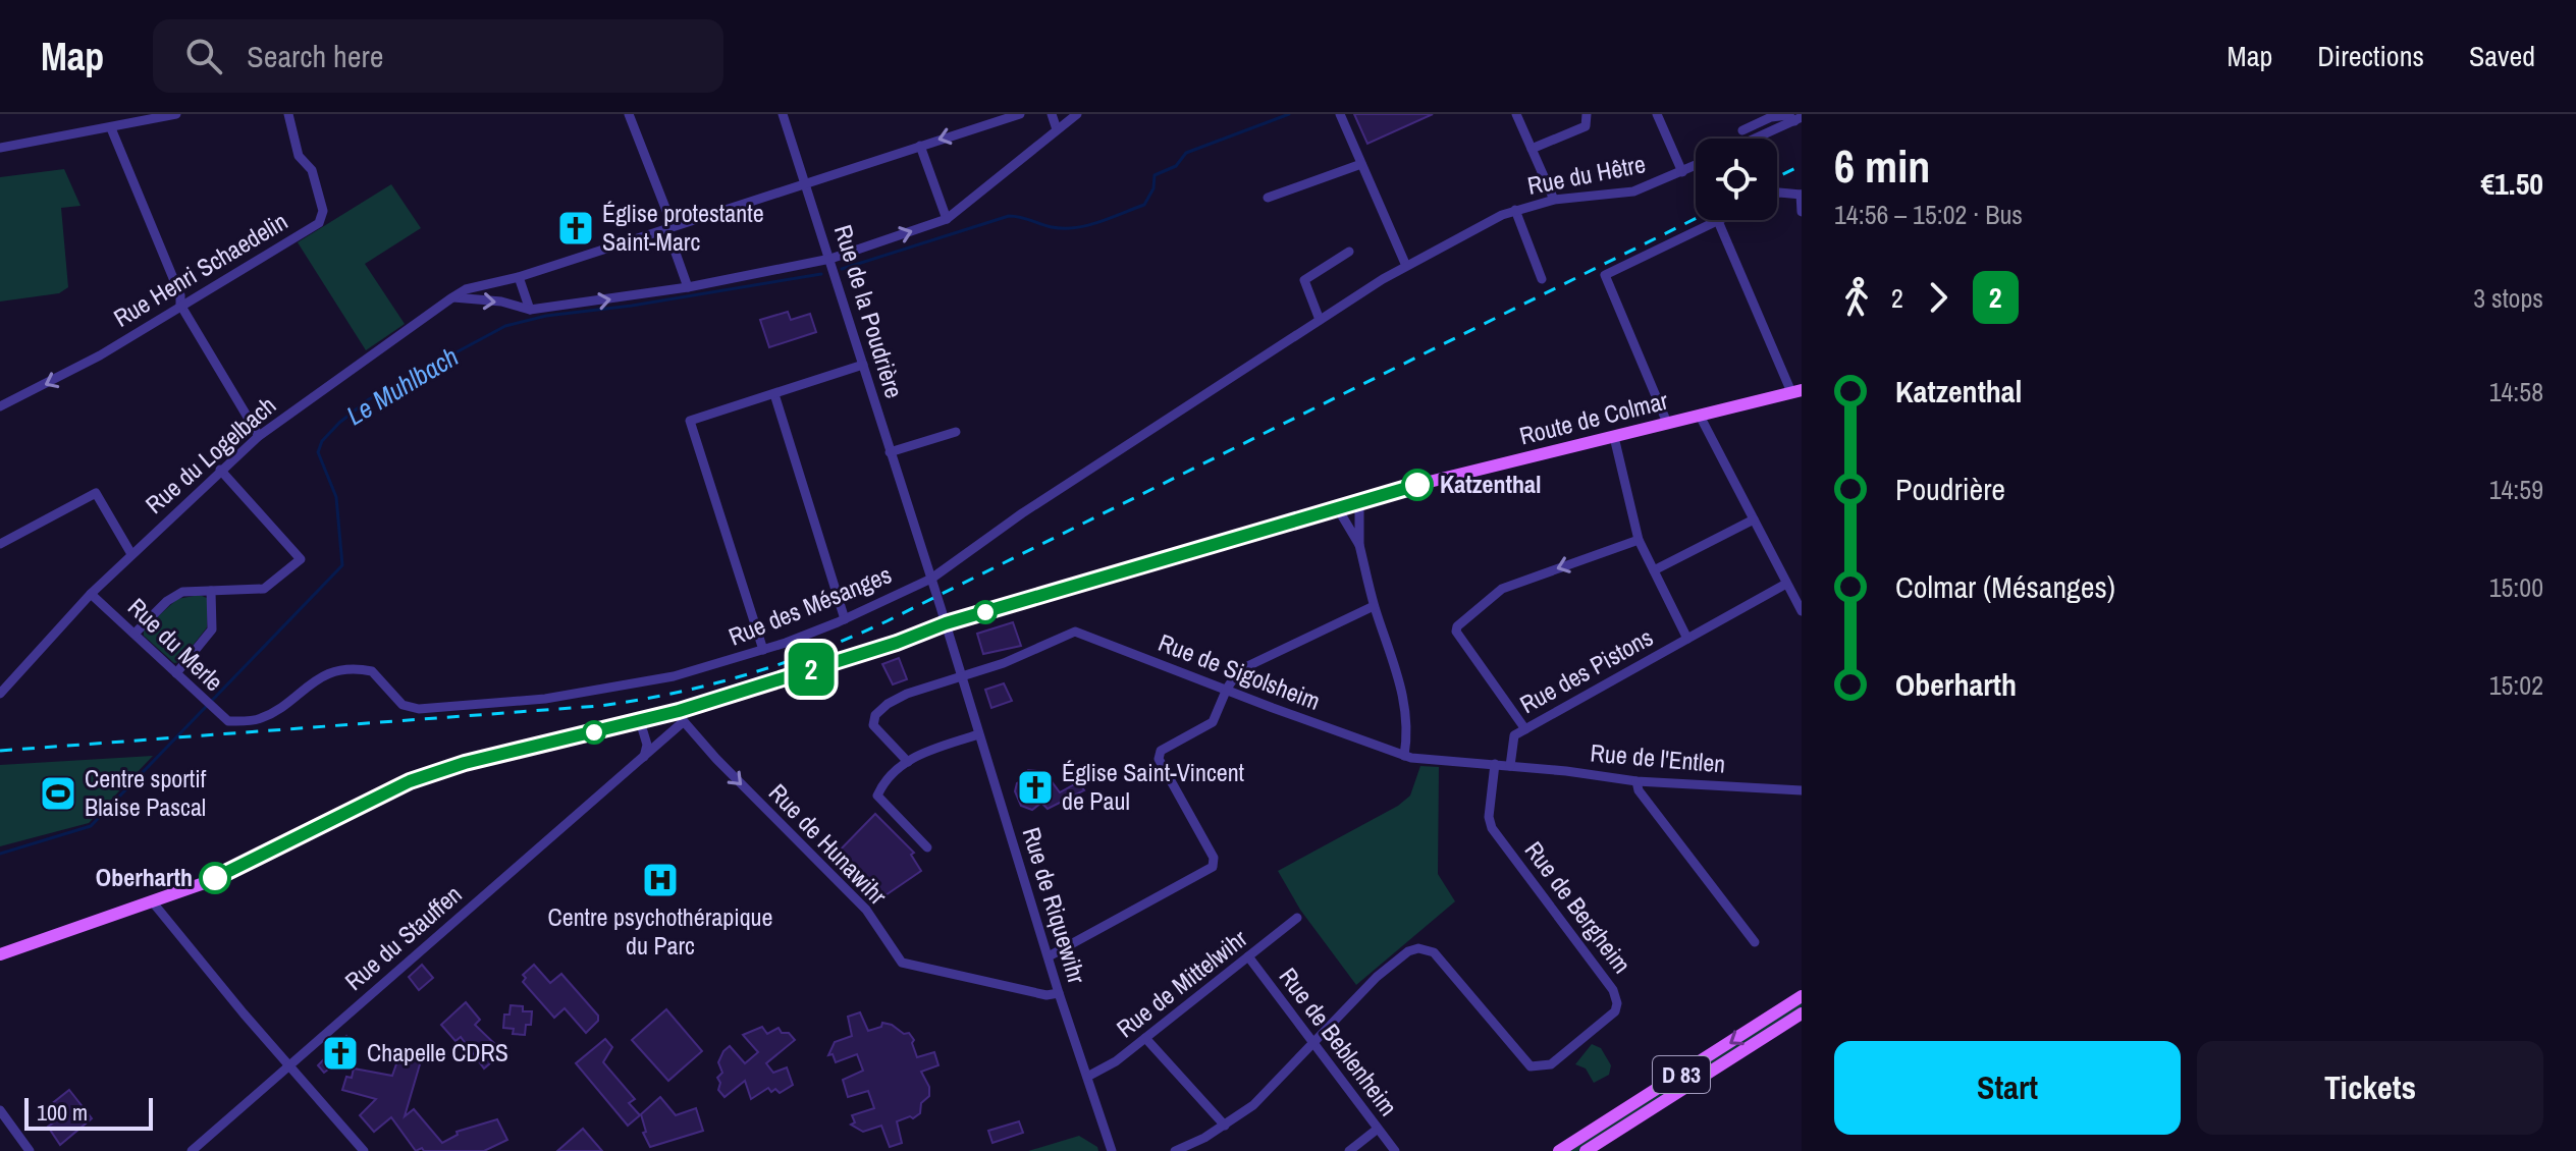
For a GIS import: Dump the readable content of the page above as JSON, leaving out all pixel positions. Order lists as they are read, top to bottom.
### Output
{
  "streets": {
    "main road": ["Route de Colmar", "D 83"],
    "street": [
      "Rue du Hêtre",
      "Rue Henri Schaedelin",
      "Rue de la Poudrière",
      "Rue du Logelbach",
      "Rue des Mésanges",
      "Rue du Merle",
      "Rue des Pistons",
      "Rue de Sigolsheim",
      "Rue de l'Entlen",
      "Rue de Hunawihr",
      "Rue de Riquewihr",
      "Rue de Bergheim",
      "Rue du Stauffen",
      "Rue de Mittelwihr",
      "Rue de Beblenheim"
    ]
  },
  "crossings": [
    ["Rue du Hêtre", "Rue des Mésanges"],
    ["Rue de la Poudrière", "Route de Colmar"],
    ["Rue de la Poudrière", "Rue du Logelbach"],
    ["Rue de la Poudrière", "Rue des Mésanges"],
    ["Rue de la Poudrière", "Rue de Riquewihr"],
    ["Route de Colmar", "Rue de Hunawihr"],
    ["Route de Colmar", "Rue de Riquewihr"],
    ["Route de Colmar", "Rue du Stauffen"],
    ["Rue du Logelbach", "Rue du Merle"],
    ["Rue des Mésanges", "Rue du Merle"],
    ["Rue des Pistons", "Rue de Sigolsheim"],
    ["Rue des Pistons", "Rue de l'Entlen"],
    ["Rue de Sigolsheim", "Rue de l'Entlen"],
    ["Rue de Sigolsheim", "Rue de Riquewihr"],
    ["Rue de Sigolsheim", "Rue de Bergheim"],
    ["Rue de Hunawihr", "Rue de Riquewihr"],
    ["Rue de Hunawihr", "Rue du Stauffen"],
    ["Rue de Riquewihr", "Rue de Mittelwihr"],
    ["Rue de Bergheim", "Rue de Beblenheim"],
    ["Rue de Mittelwihr", "Rue de Beblenheim"]
  ],
  "one_way": ["Rue Henri Schaedelin", "Rue de Hunawihr"],
  "water": ["Le Muhlbach"],
  "places": {
    "church": ["Église protestante Saint-Marc", "Église Saint-Vincent de Paul", "Chapelle CDRS"],
    "other": ["Katzenthal", "Oberharth"],
    "sports": ["Centre sportif Blaise Pascal"],
    "hospital": ["Centre psychothérapique du Parc"]
  },
  "lines": ["bus line 2"],
  "scale_bar": "100 m",
  "page": {
    "header": "Map",
    "search": "Search here",
    "nav": ["Map", "Directions", "Saved"],
    "on_map": "2",
    "heading": ["6 min", "14:56 – 15:02 · Bus", "€1.50"],
    "legs": ["2", "2", "3 stops"],
    "list": [
      {
        "name": "Katzenthal",
        "value": "14:58"
      },
      {
        "name": "Poudrière",
        "value": "14:59"
      },
      {
        "name": "Colmar (Mésanges)",
        "value": "15:00"
      },
      {
        "name": "Oberharth",
        "value": "15:02"
      }
    ],
    "buttons": ["Start", "Tickets"],
    "scale": "100 m"
  }
}
